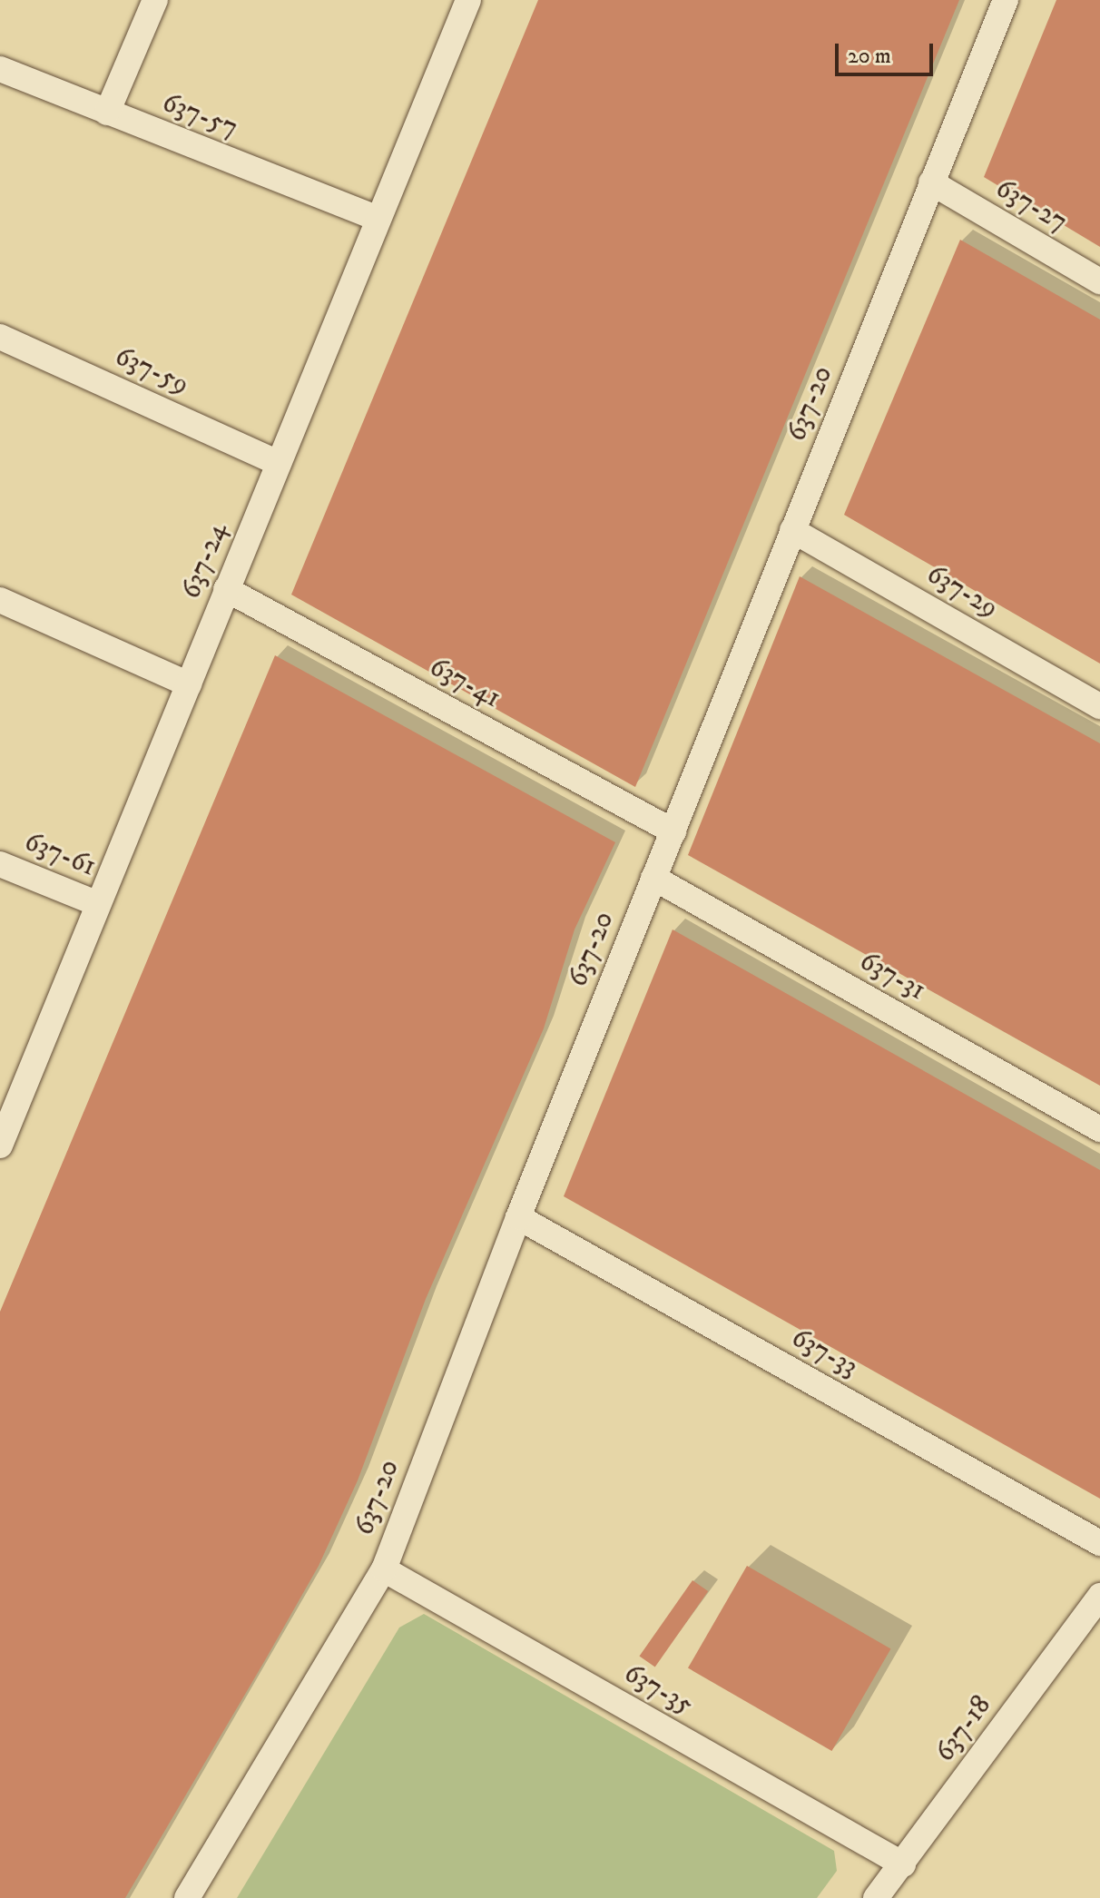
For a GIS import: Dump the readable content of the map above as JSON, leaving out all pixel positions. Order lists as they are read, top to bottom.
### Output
{
  "streets": {
    "street": [
      "637-57",
      "637-27",
      "637-59",
      "637-20",
      "637-24",
      "637-29",
      "637-41",
      "637-61",
      "637-31",
      "637-33",
      "637-35",
      "637-18"
    ]
  },
  "crossings": [
    ["637-57", "637-24"],
    ["637-27", "637-20"],
    ["637-59", "637-24"],
    ["637-20", "637-29"],
    ["637-20", "637-41"],
    ["637-20", "637-31"],
    ["637-20", "637-33"],
    ["637-20", "637-35"],
    ["637-24", "637-41"],
    ["637-24", "637-61"],
    ["637-35", "637-18"]
  ],
  "scale_bar": "20 m"
}
